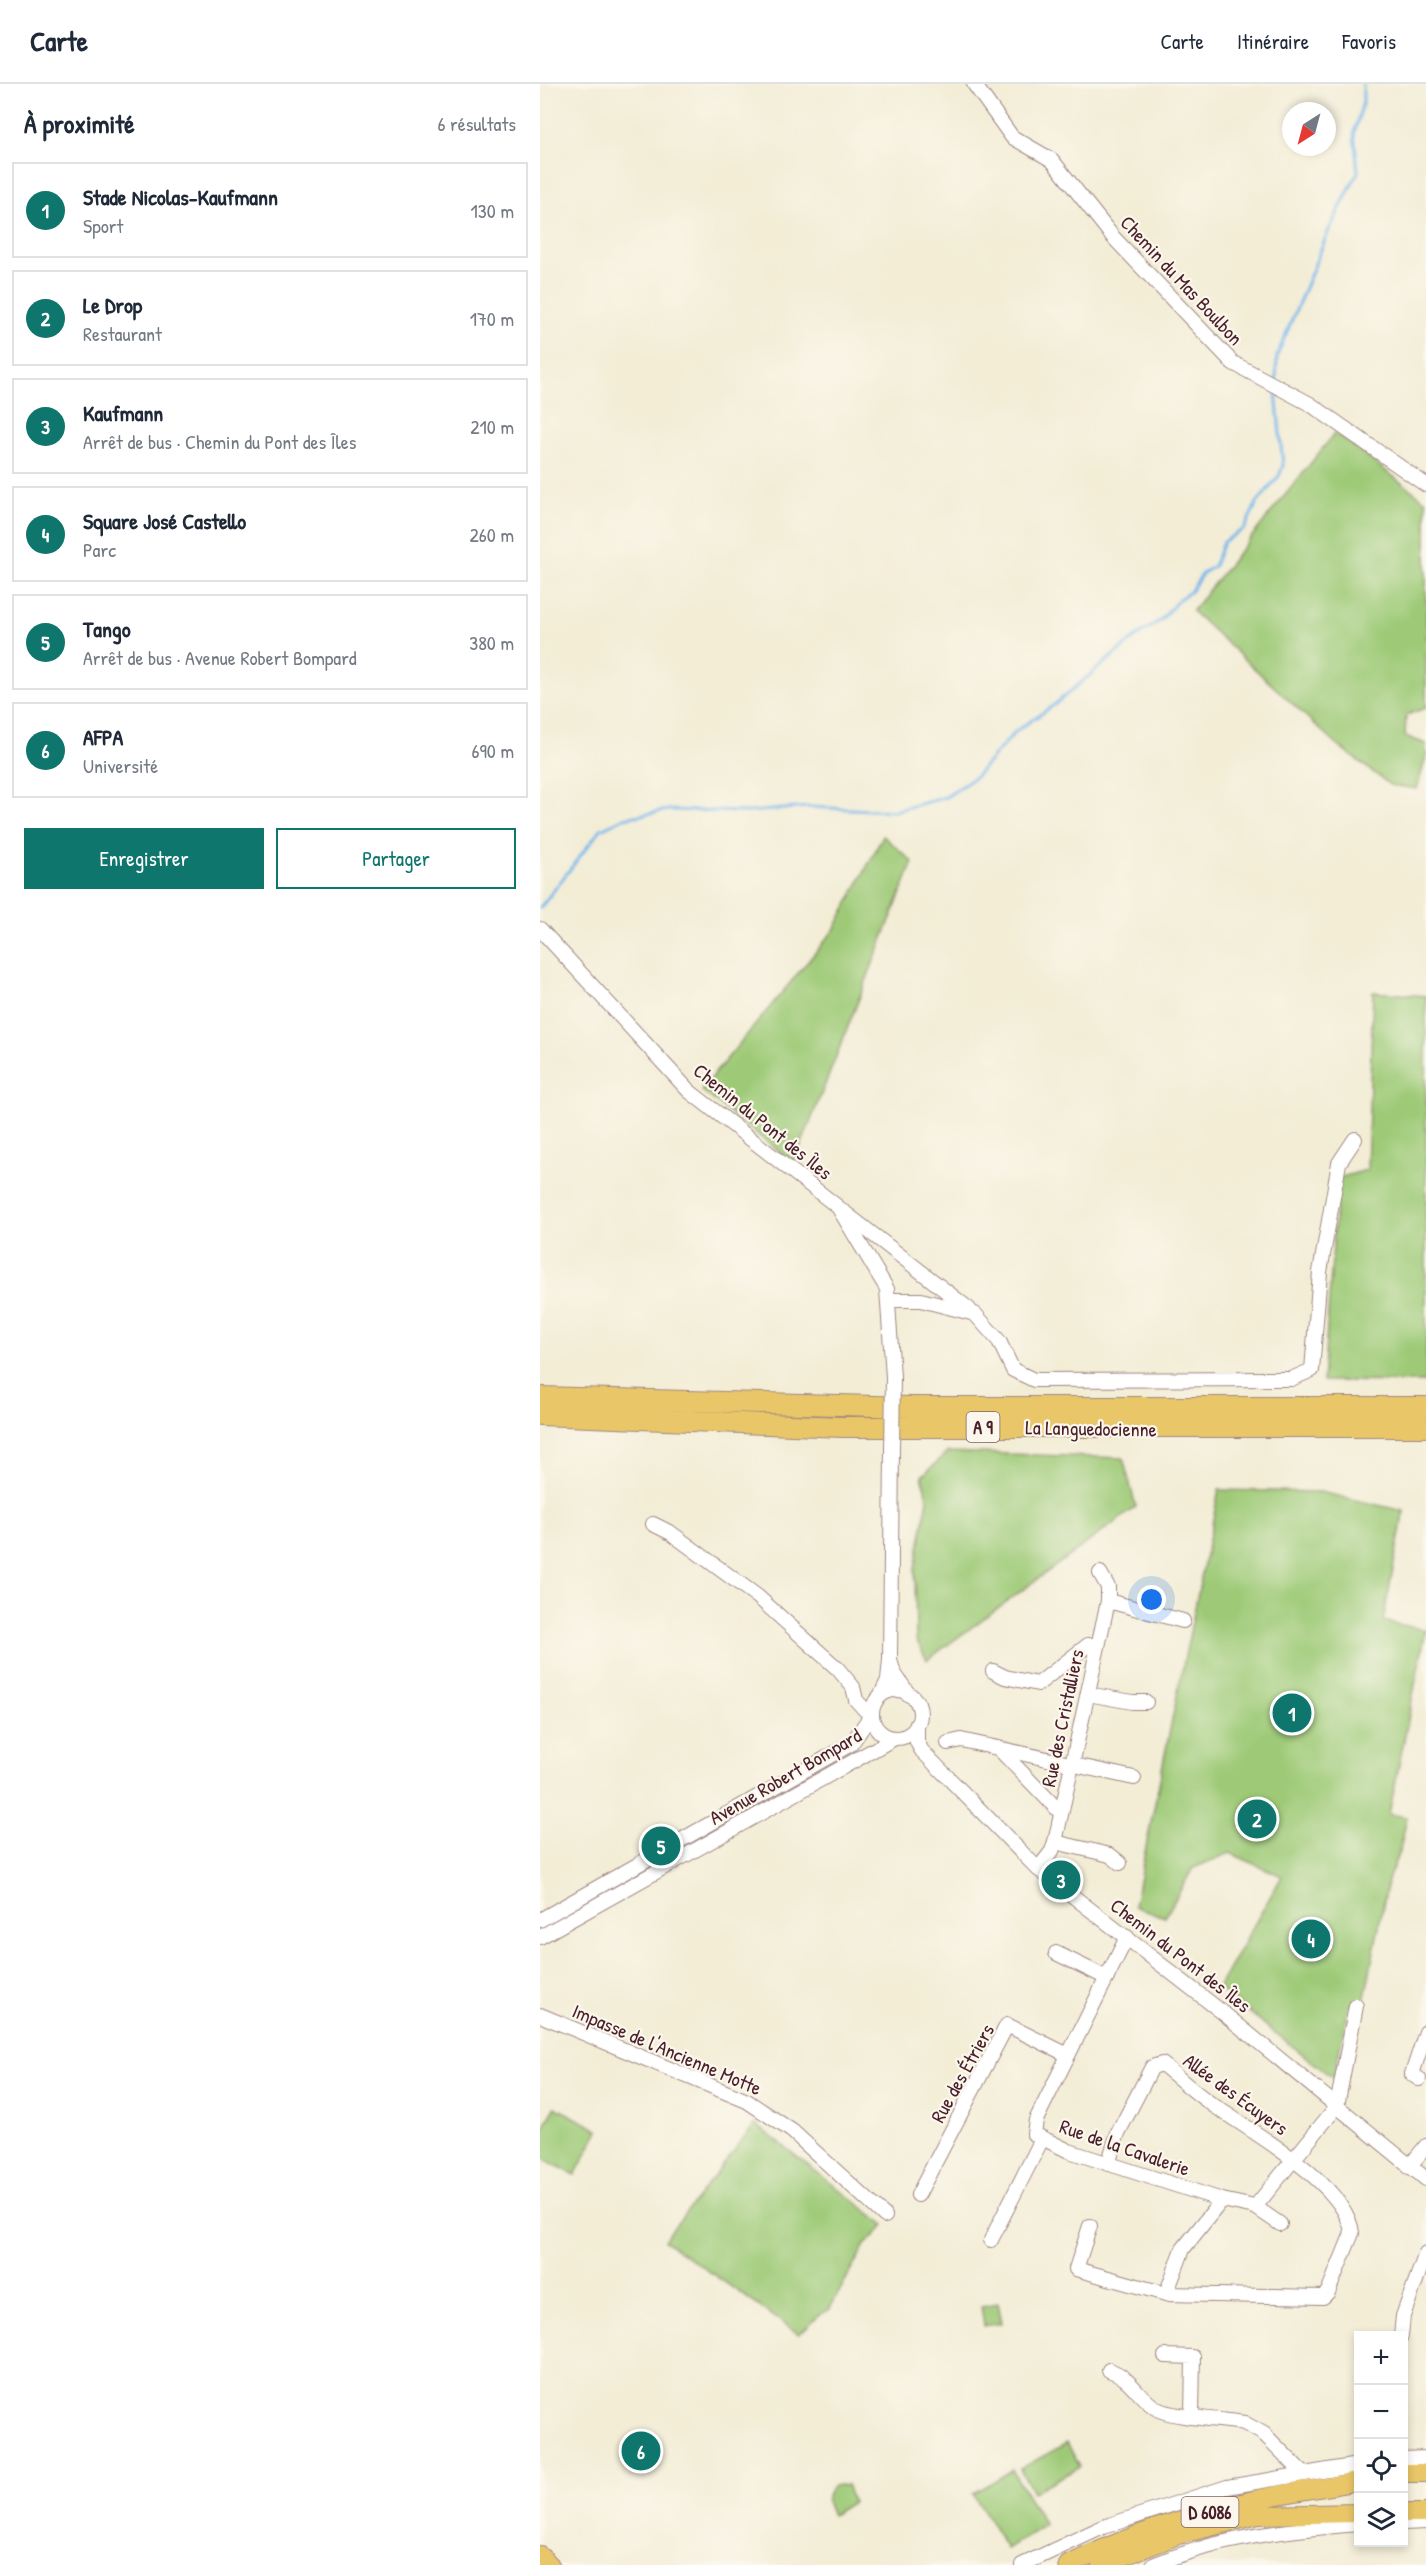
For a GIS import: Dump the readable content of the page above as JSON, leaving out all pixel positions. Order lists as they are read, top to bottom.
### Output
{
  "streets": {
    "highway": ["A 9", "La Languedocienne"],
    "main road": ["D 6086"],
    "street": [
      "Chemin du Mas Boulbon",
      "Chemin du Pont des Îles",
      "Rue des Cristalliers",
      "Avenue Robert Bompard",
      "Impasse de l'Ancienne Motte",
      "Rue des Étriers",
      "Allée des Écuyers",
      "Rue de la Cavalerie"
    ]
  },
  "crossings": [
    ["Chemin du Pont des Îles", "Rue des Cristalliers"],
    ["Chemin du Pont des Îles", "Avenue Robert Bompard"],
    ["Chemin du Pont des Îles", "Rue de la Cavalerie"],
    ["Rue des Étriers", "Rue de la Cavalerie"],
    ["Allée des Écuyers", "Rue de la Cavalerie"]
  ],
  "north": "bottom left",
  "page": {
    "header": "Carte",
    "nav": ["Carte", "Itinéraire", "Favoris"],
    "heading": ["À proximité", "6 résultats"],
    "list": [
      {
        "mark": "1",
        "name": "Stade Nicolas-Kaufmann",
        "note": "Sport",
        "value": "130 m"
      },
      {
        "mark": "2",
        "name": "Le Drop",
        "note": "Restaurant",
        "value": "170 m"
      },
      {
        "mark": "3",
        "name": "Kaufmann",
        "note": "Arrêt de bus · Chemin du Pont des Îles",
        "value": "210 m"
      },
      {
        "mark": "4",
        "name": "Square José Castello",
        "note": "Parc",
        "value": "260 m"
      },
      {
        "mark": "5",
        "name": "Tango",
        "note": "Arrêt de bus · Avenue Robert Bompard",
        "value": "380 m"
      },
      {
        "mark": "6",
        "name": "AFPA",
        "note": "Université",
        "value": "690 m"
      }
    ],
    "buttons": ["Enregistrer", "Partager"],
    "pins": [
      "1",
      "2",
      "5",
      "3",
      "4",
      "6"
    ],
    "map_buttons": ["+", "−"]
  }
}
